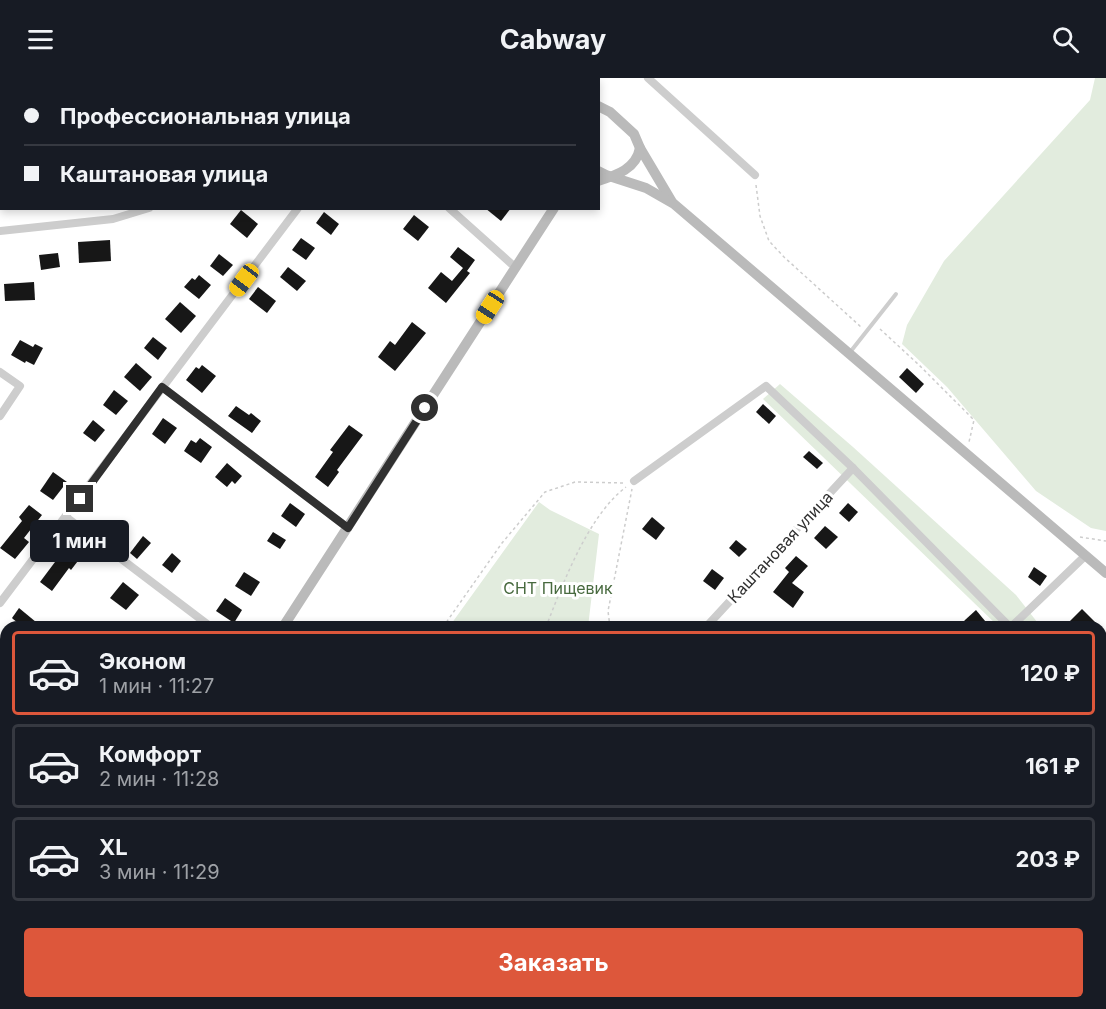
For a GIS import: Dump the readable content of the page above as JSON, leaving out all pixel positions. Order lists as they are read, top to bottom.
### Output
{
  "streets": {
    "street": ["Каштановая улица"]
  },
  "parks": ["СНТ Пищевик"],
  "page": {
    "header": "Cabway",
    "banner": ["Профессиональная улица", "Каштановая улица"],
    "bubble": "1 мин",
    "list": [
      {
        "name": "Эконом",
        "note": "1 мин · 11:27",
        "value": "120 ₽"
      },
      {
        "name": "Комфорт",
        "note": "2 мин · 11:28",
        "value": "161 ₽"
      },
      {
        "name": "XL",
        "note": "3 мин · 11:29",
        "value": "203 ₽"
      }
    ],
    "buttons": "Заказать"
  }
}
